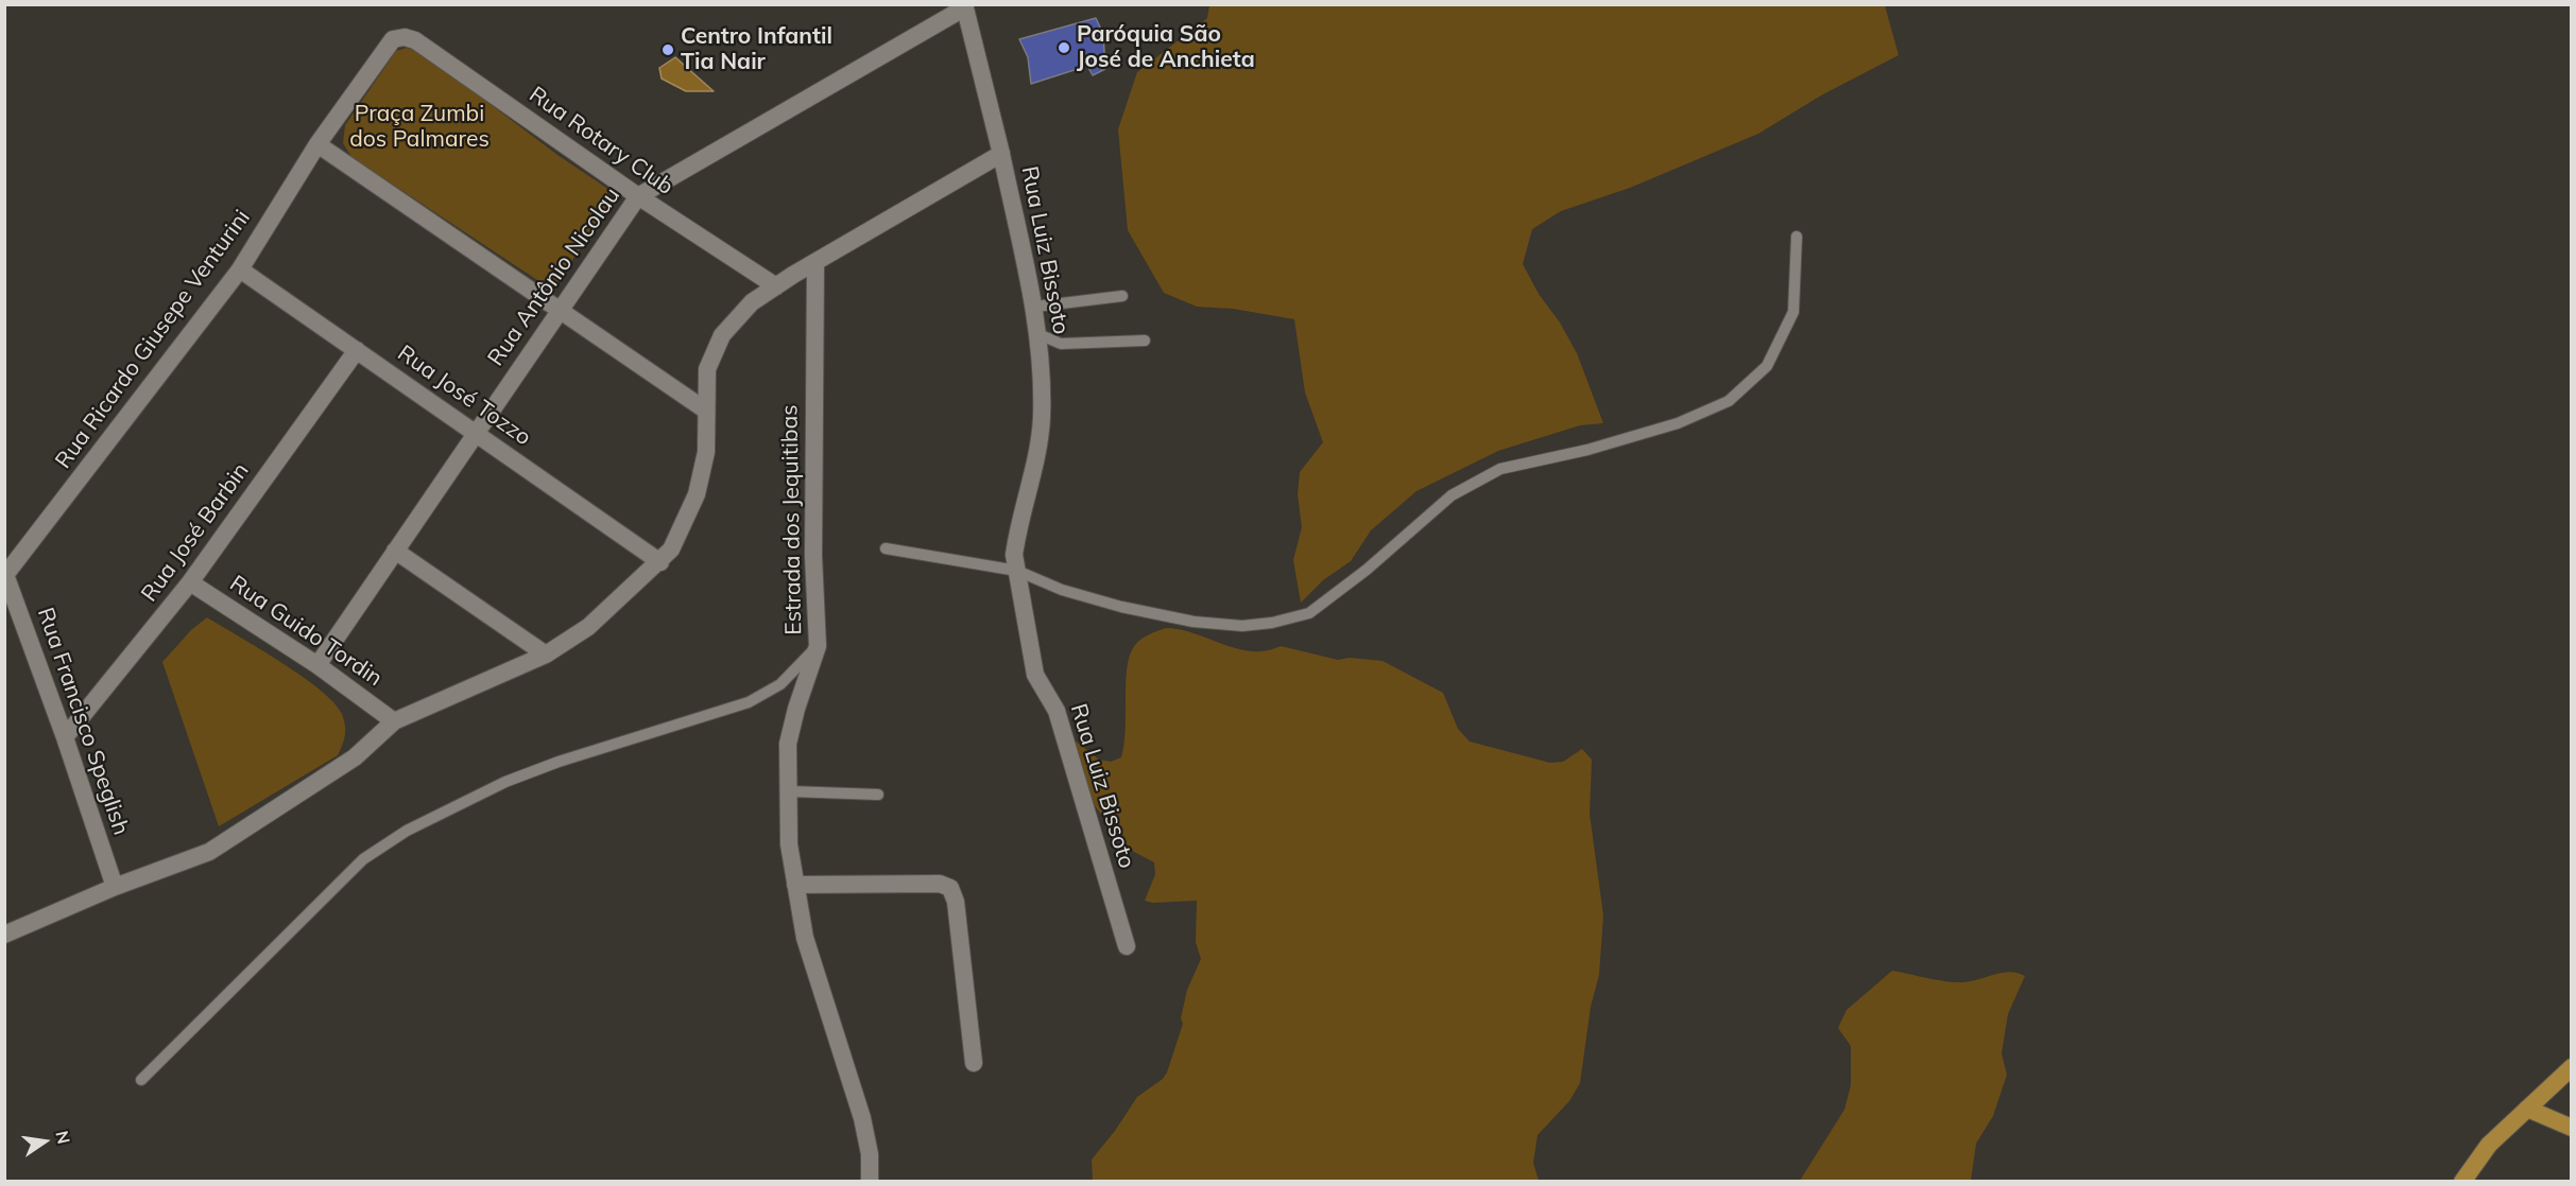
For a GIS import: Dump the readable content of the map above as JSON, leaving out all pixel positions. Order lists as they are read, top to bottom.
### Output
{
  "streets": {
    "street": [
      "Rua Rotary Club",
      "Rua Luiz Bissoto",
      "Rua Antônio Nicolau",
      "Rua Ricardo Giusepe Venturini",
      "Rua José Tozzo",
      "Estrada dos Jequitibas",
      "Rua José Barbin",
      "Rua Guido Tordin",
      "Rua Francisco Speglish"
    ]
  },
  "crossings": [
    ["Rua Rotary Club", "Rua Antônio Nicolau"],
    ["Rua Rotary Club", "Rua Ricardo Giusepe Venturini"],
    ["Rua Luiz Bissoto", "Rua Antônio Nicolau"],
    ["Rua Antônio Nicolau", "Rua José Tozzo"],
    ["Rua Antônio Nicolau", "Rua Guido Tordin"],
    ["Rua Ricardo Giusepe Venturini", "Rua José Tozzo"],
    ["Rua Ricardo Giusepe Venturini", "Rua Francisco Speglish"],
    ["Rua José Tozzo", "Rua José Barbin"],
    ["Rua José Barbin", "Rua Guido Tordin"],
    ["Rua José Barbin", "Rua Francisco Speglish"]
  ],
  "parks": ["Praça Zumbi dos Palmares"],
  "places": ["Paróquia São José de Anchieta", "Centro Infantil Tia Nair"],
  "north": "right"
}
